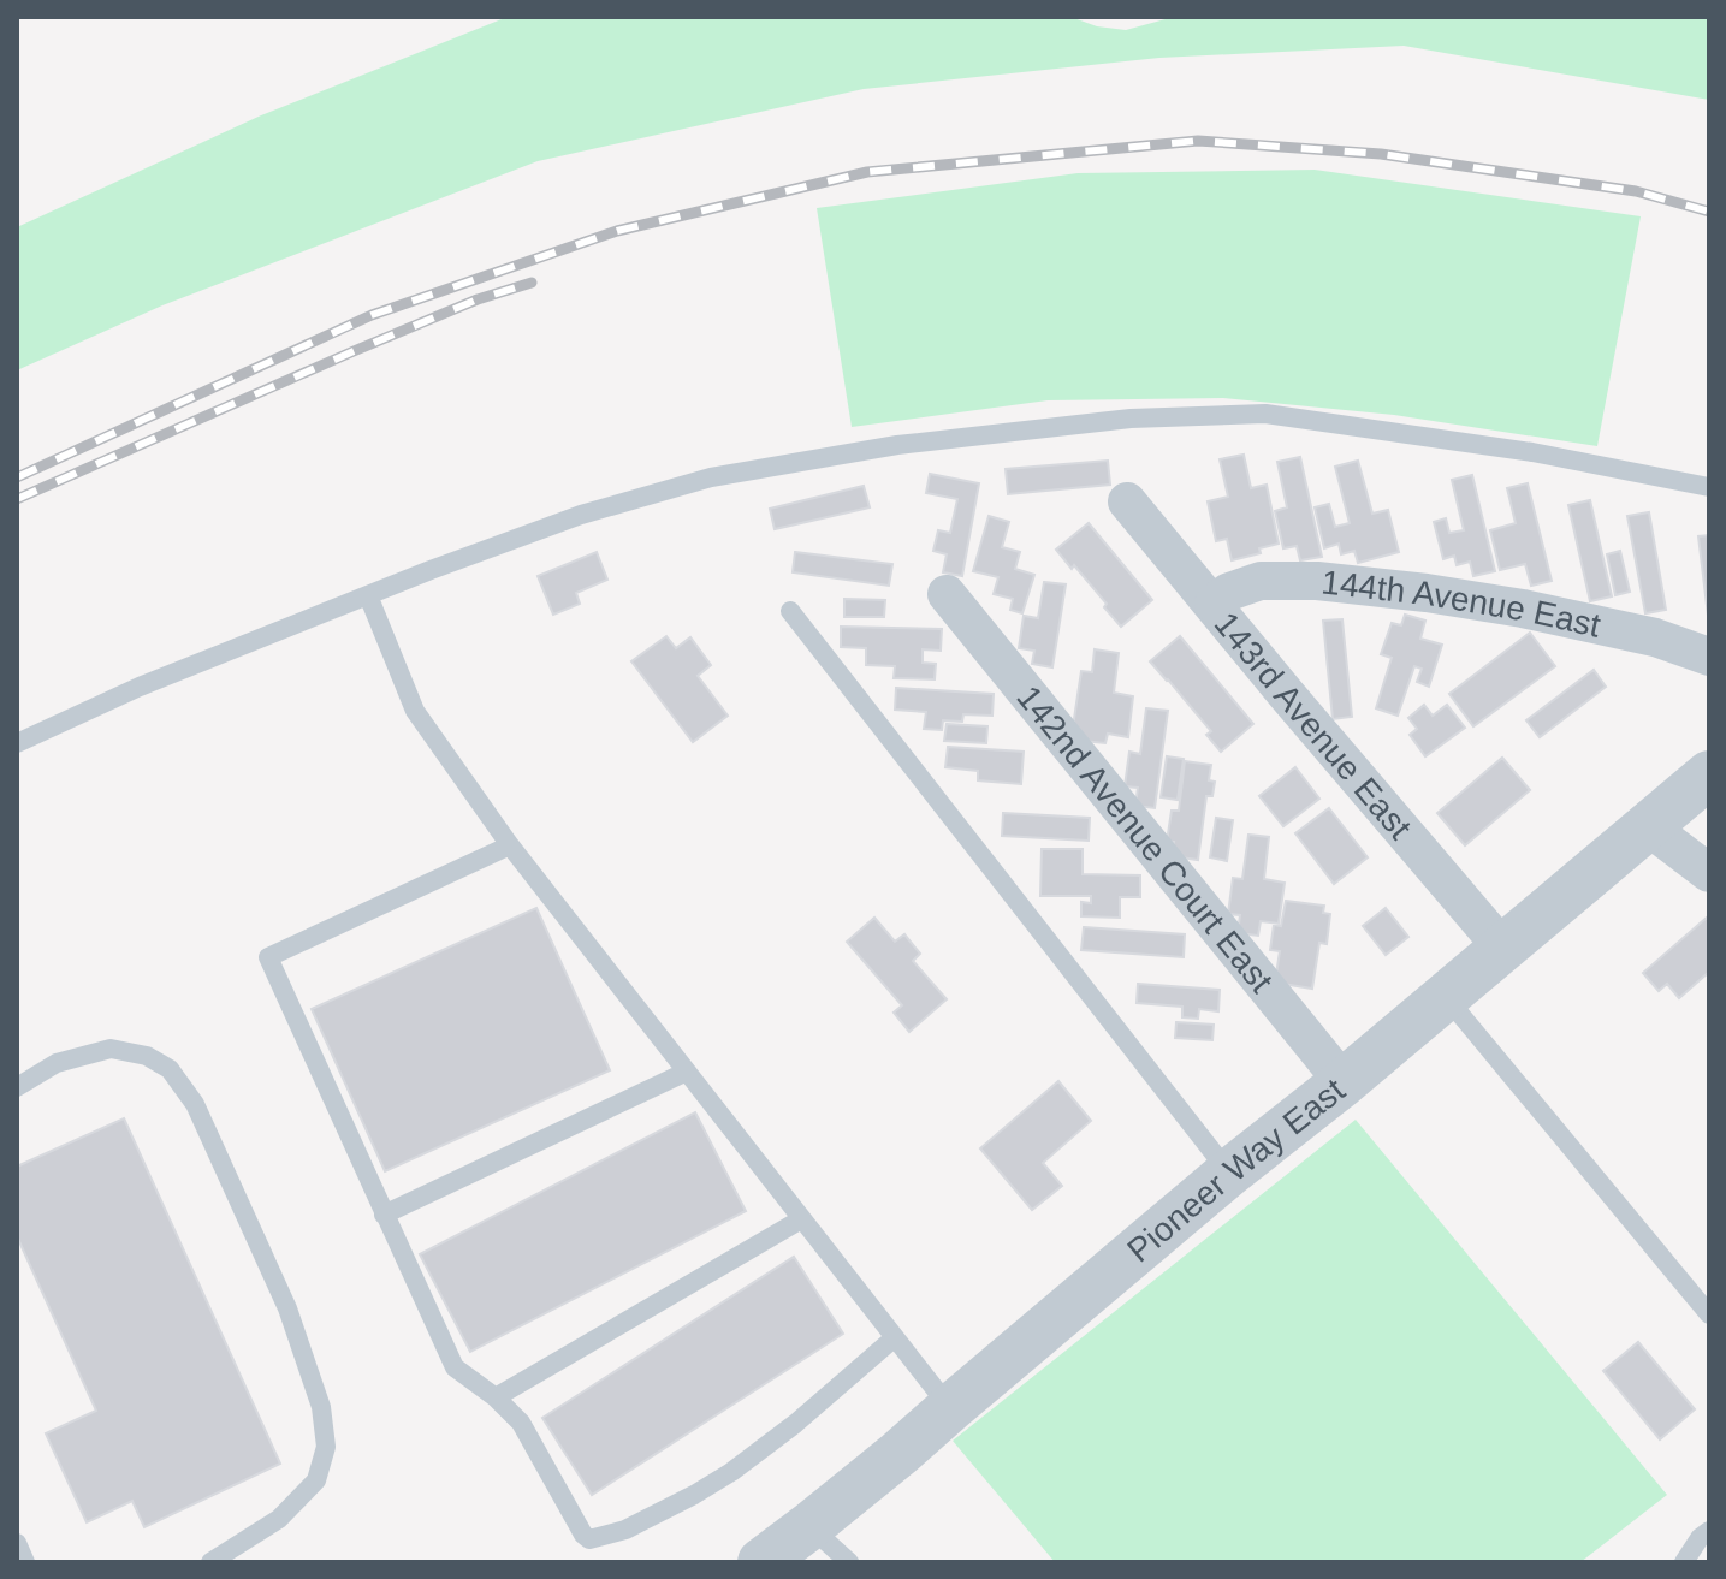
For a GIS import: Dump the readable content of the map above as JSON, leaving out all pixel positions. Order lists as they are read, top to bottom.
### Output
{
  "streets": {
    "street": [
      "144th Avenue East",
      "143rd Avenue East",
      "142nd Avenue Court East",
      "Pioneer Way East"
    ]
  },
  "crossings": [
    ["144th Avenue East", "143rd Avenue East"],
    ["143rd Avenue East", "Pioneer Way East"],
    ["142nd Avenue Court East", "Pioneer Way East"]
  ]
}
